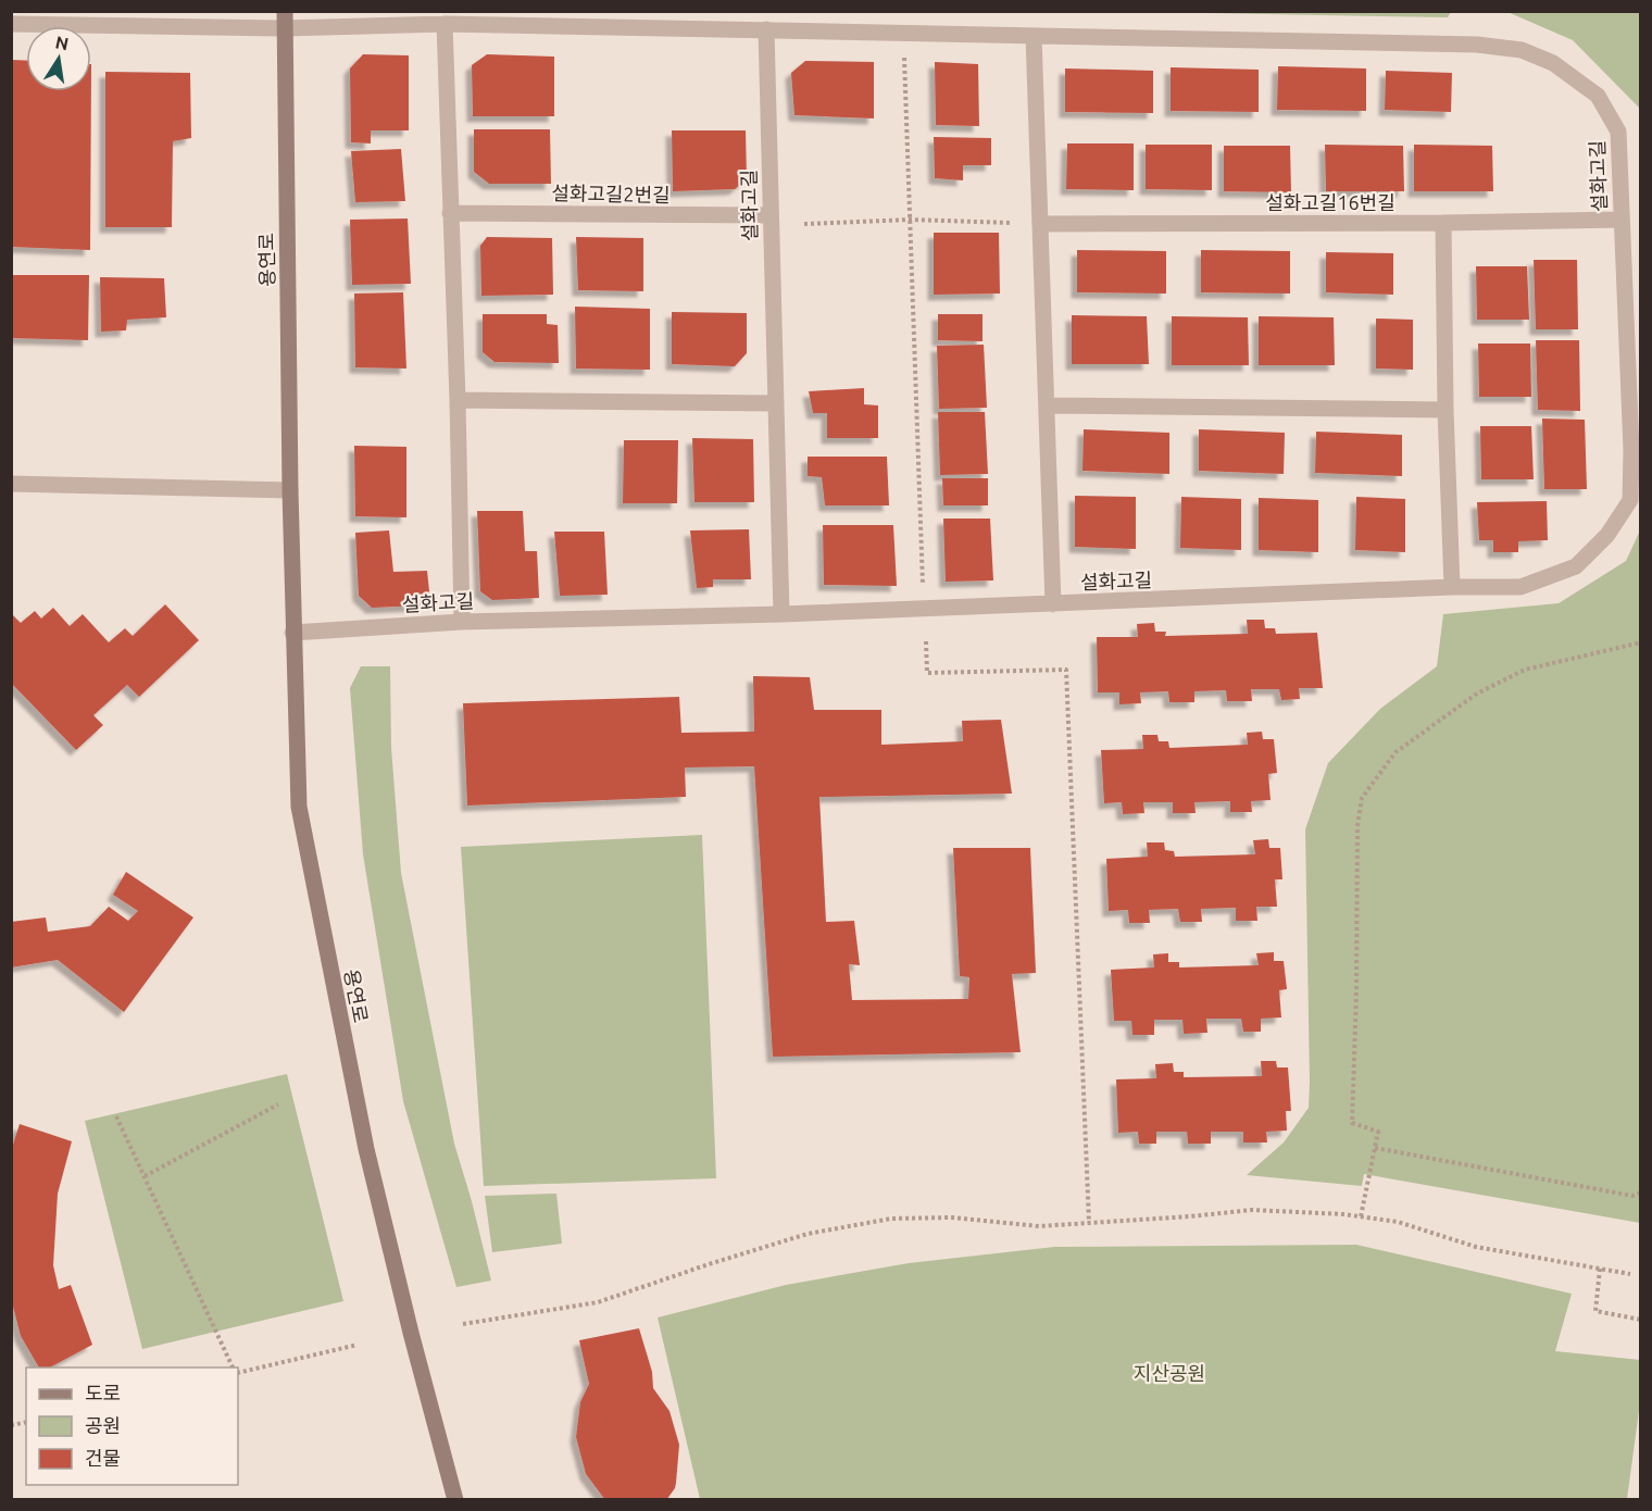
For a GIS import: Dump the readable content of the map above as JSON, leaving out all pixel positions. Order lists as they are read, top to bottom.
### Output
{
  "streets": {
    "street": [
      "설화고길",
      "설화고길2번길",
      "설화고길16번길",
      "용연로"
    ]
  },
  "crossings": [
    ["설화고길", "설화고길2번길"],
    ["설화고길", "설화고길16번길"],
    ["설화고길", "용연로"]
  ],
  "parks": ["지산공원"],
  "legend": ["도로", "공원", "건물"],
  "north": "top"
}
